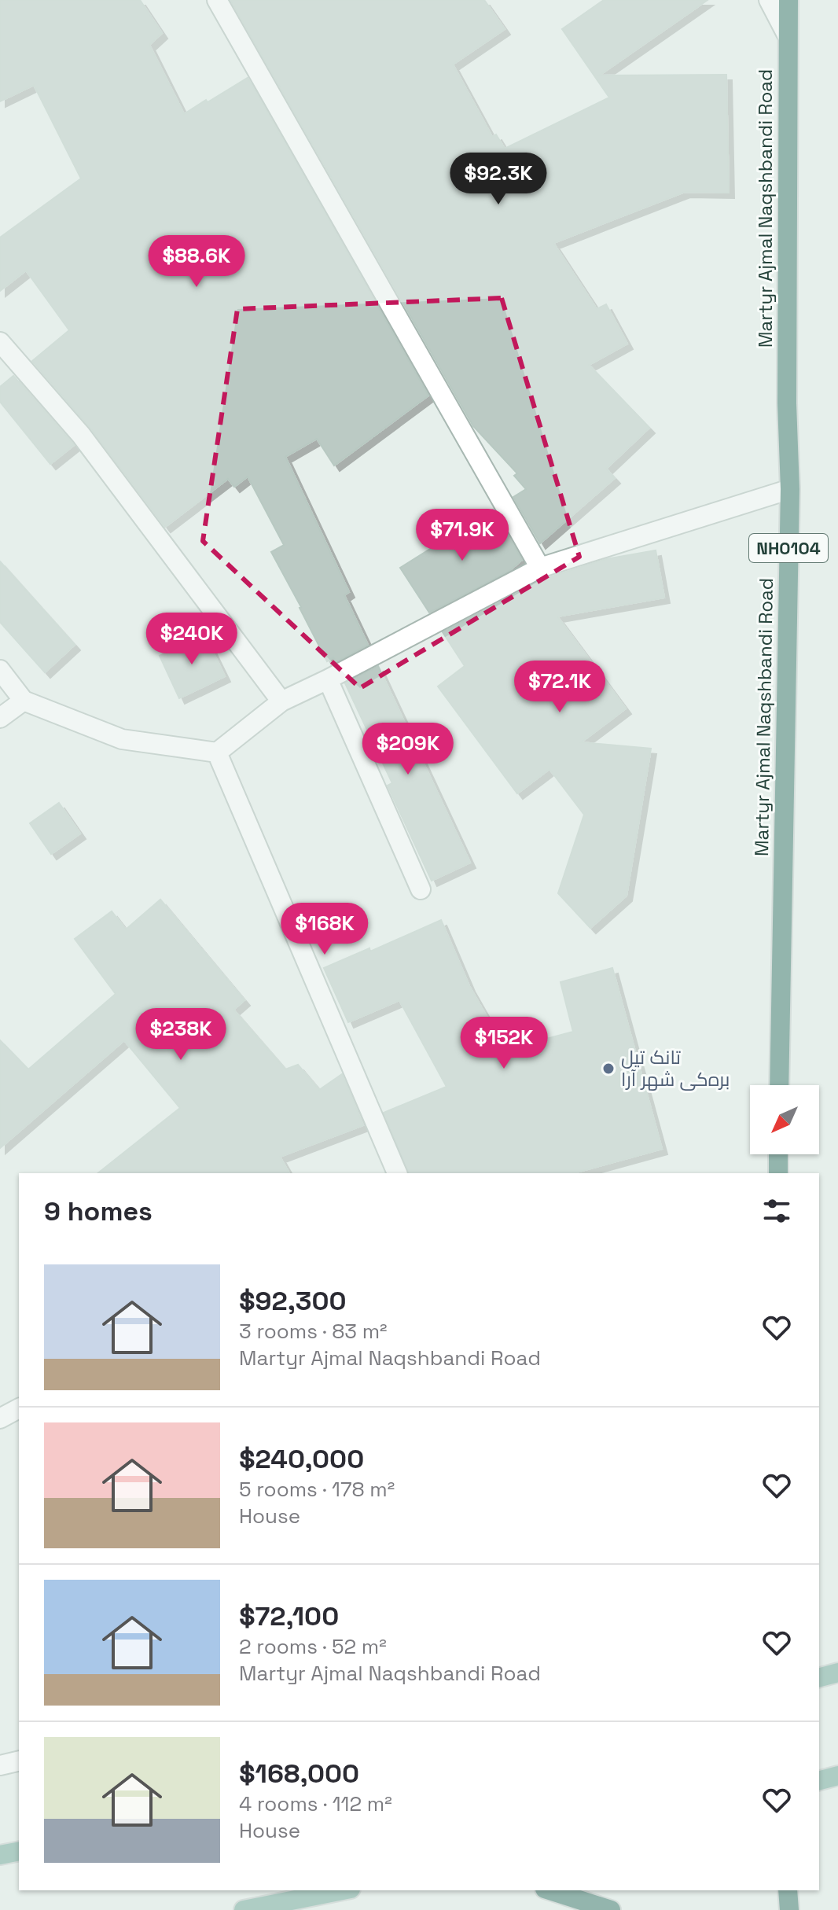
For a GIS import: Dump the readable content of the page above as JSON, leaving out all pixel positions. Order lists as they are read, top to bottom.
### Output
{
  "streets": {
    "highway": ["Martyr Ajmal Naqshbandi Road", "NH0104"]
  },
  "places": ["تانک تیل بره‌کی شهر آرا"],
  "north": "bottom left",
  "page": {
    "price": [
      "$92.3K",
      "$88.6K",
      "$71.9K",
      "$240K",
      "$72.1K",
      "$209K",
      "$168K",
      "$238K",
      "$152K"
    ],
    "heading": "9 homes",
    "list": [
      {
        "name": "$92,300",
        "note": "3 rooms · 83 m² · Martyr Ajmal Naqshbandi Road"
      },
      {
        "name": "$240,000",
        "note": "5 rooms · 178 m² · House"
      },
      {
        "name": "$72,100",
        "note": "2 rooms · 52 m² · Martyr Ajmal Naqshbandi Road"
      },
      {
        "name": "$168,000",
        "note": "4 rooms · 112 m² · House"
      }
    ]
  }
}
